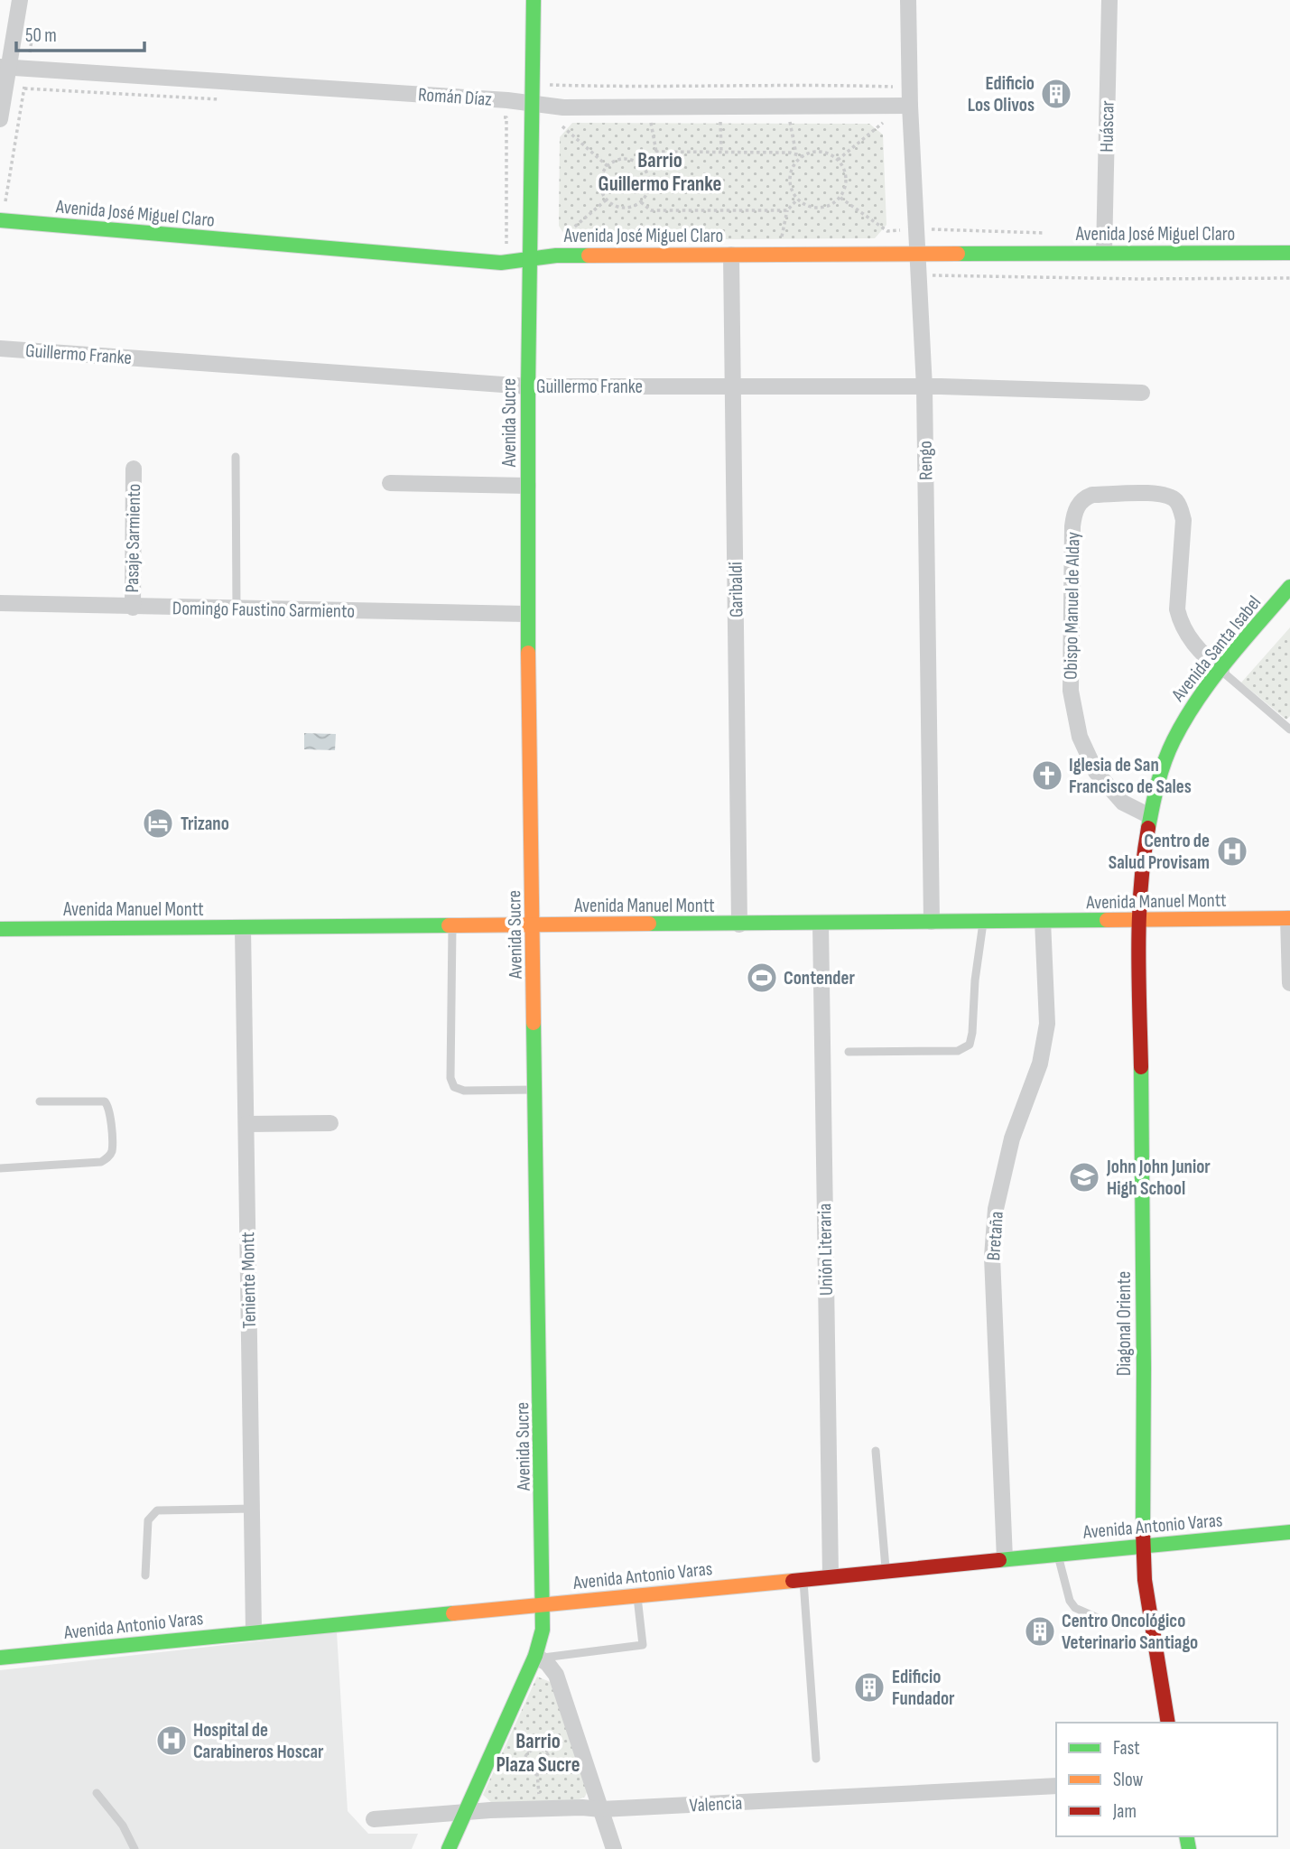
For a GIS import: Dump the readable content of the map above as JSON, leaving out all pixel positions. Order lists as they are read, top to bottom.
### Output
{
  "streets": {
    "main road": [
      "Avenida José Miguel Claro",
      "Avenida Sucre",
      "Avenida Santa Isabel",
      "Avenida Manuel Montt",
      "Diagonal Oriente",
      "Avenida Antonio Varas"
    ],
    "street": [
      "Román Díaz",
      "Huáscar",
      "Guillermo Franke",
      "Rengo",
      "Pasaje Sarmiento",
      "Garibaldi",
      "Obispo Manuel de Alday",
      "Domingo Faustino Sarmiento",
      "Bretaña",
      "Unión Literaria",
      "Teniente Montt",
      "Valencia"
    ]
  },
  "crossings": [
    ["Román Díaz", "Avenida Sucre"],
    ["Román Díaz", "Rengo"],
    ["Huáscar", "Avenida José Miguel Claro"],
    ["Avenida José Miguel Claro", "Avenida Sucre"],
    ["Avenida José Miguel Claro", "Rengo"],
    ["Avenida José Miguel Claro", "Garibaldi"],
    ["Guillermo Franke", "Avenida Sucre"],
    ["Guillermo Franke", "Rengo"],
    ["Guillermo Franke", "Garibaldi"],
    ["Avenida Sucre", "Domingo Faustino Sarmiento"],
    ["Avenida Sucre", "Avenida Manuel Montt"],
    ["Avenida Sucre", "Avenida Antonio Varas"],
    ["Avenida Sucre", "Valencia"],
    ["Rengo", "Avenida Manuel Montt"],
    ["Pasaje Sarmiento", "Domingo Faustino Sarmiento"],
    ["Garibaldi", "Avenida Manuel Montt"],
    ["Obispo Manuel de Alday", "Avenida Santa Isabel"],
    ["Avenida Santa Isabel", "Avenida Manuel Montt"],
    ["Avenida Santa Isabel", "Diagonal Oriente"],
    ["Avenida Manuel Montt", "Bretaña"],
    ["Avenida Manuel Montt", "Unión Literaria"],
    ["Avenida Manuel Montt", "Teniente Montt"],
    ["Avenida Manuel Montt", "Diagonal Oriente"],
    ["Bretaña", "Avenida Antonio Varas"],
    ["Unión Literaria", "Avenida Antonio Varas"],
    ["Teniente Montt", "Avenida Antonio Varas"],
    ["Diagonal Oriente", "Avenida Antonio Varas"]
  ],
  "districts": ["Barrio Guillermo Franke", "Barrio Plaza Sucre"],
  "places": {
    "building": ["Edificio Los Olivos", "Centro Oncológico Veterinario Santiago", "Edificio Fundador"],
    "church": ["Iglesia de San Francisco de Sales"],
    "hotel": ["Trizano"],
    "hospital": ["Centro de Salud Provisam", "Hospital de Carabineros Hoscar"],
    "sports": ["Contender"],
    "school or university": ["John John Junior High School"]
  },
  "legend": ["Fast", "Slow", "Jam"],
  "scale_bar": "50 m"
}
